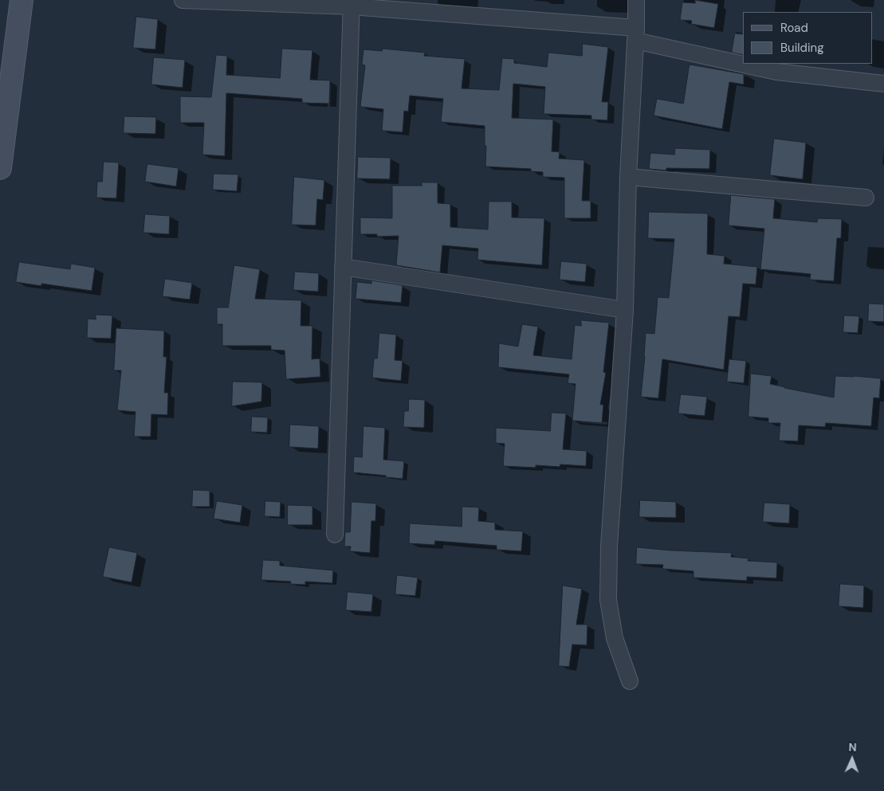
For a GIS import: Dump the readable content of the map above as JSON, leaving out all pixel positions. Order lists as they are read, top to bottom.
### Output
{
  "legend": ["Road", "Building"],
  "north": "top"
}
